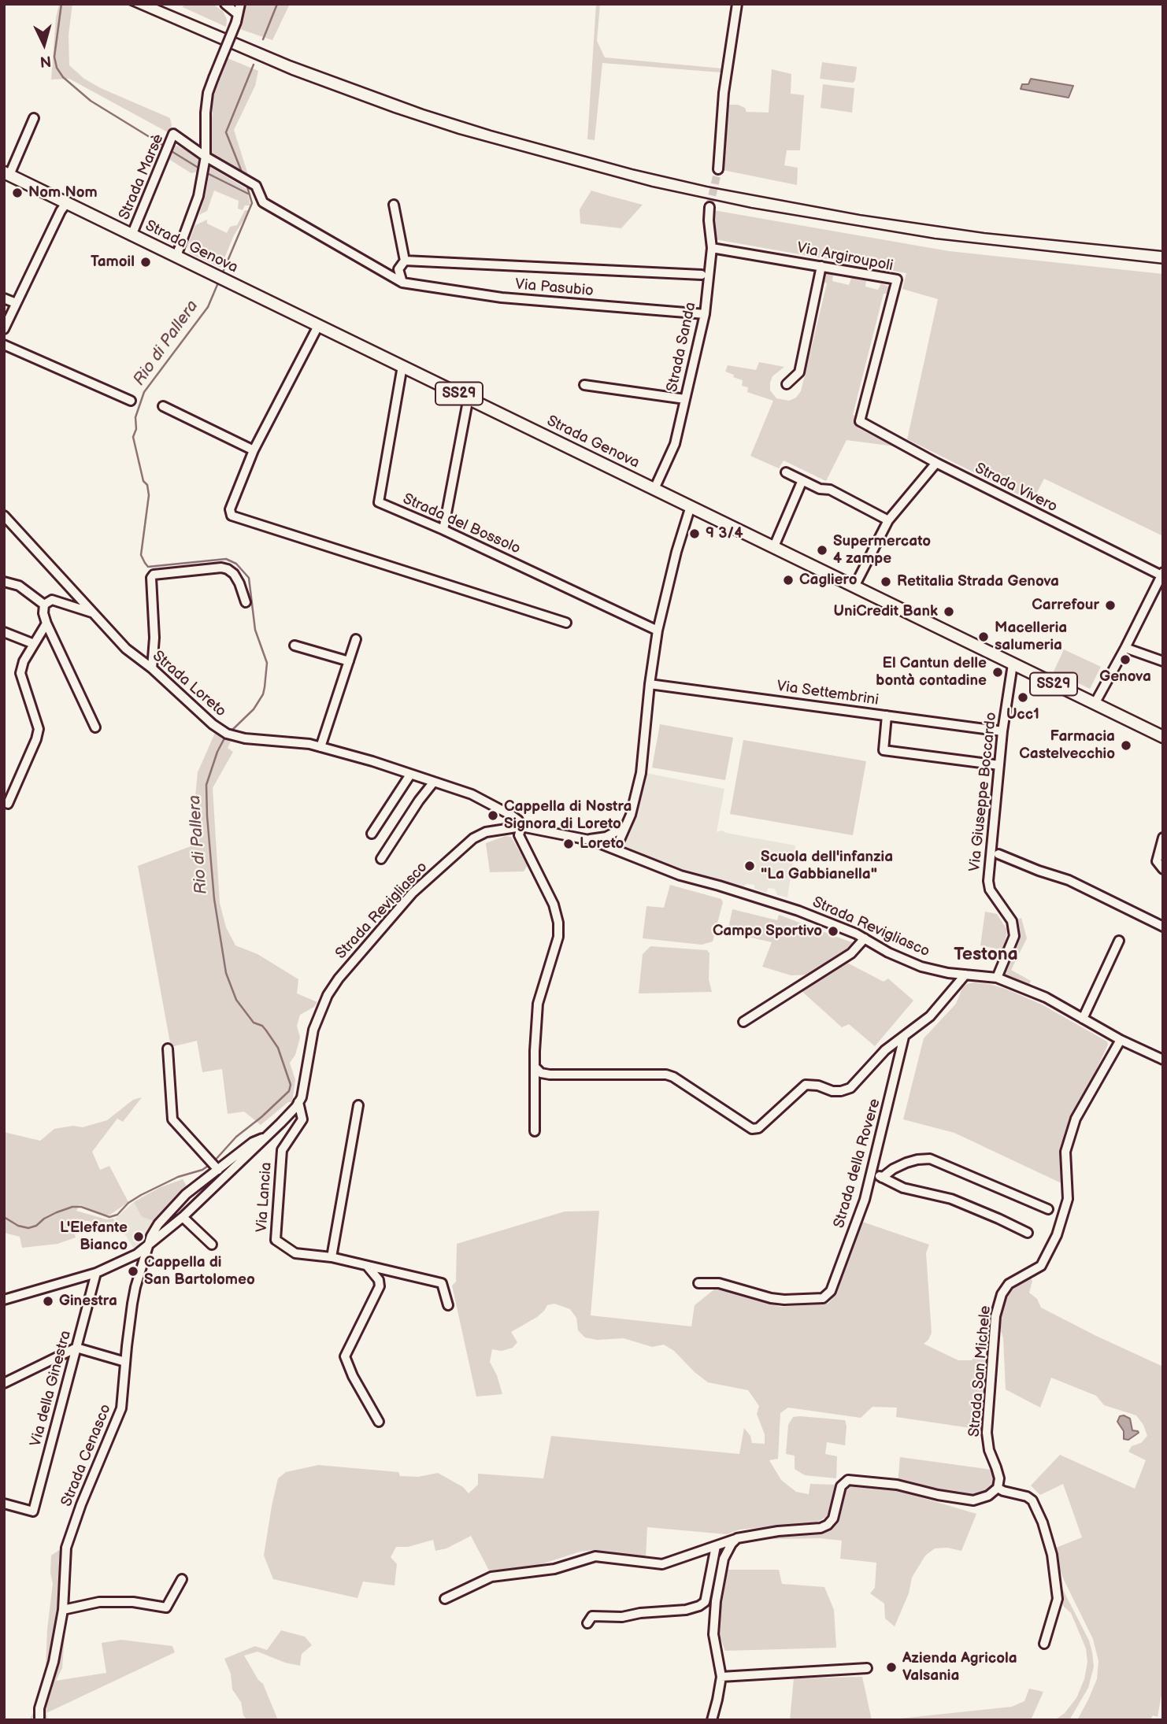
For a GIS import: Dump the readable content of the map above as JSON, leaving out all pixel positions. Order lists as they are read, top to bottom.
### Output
{
  "streets": {
    "main road": ["Strada Genova", "SS29"],
    "street": [
      "Strada Marsè",
      "Via Argiroupoli",
      "Via Pasubio",
      "Strada Sanda",
      "Strada Vivero",
      "Strada del Bossolo",
      "Strada Loreto",
      "Via Settembrini",
      "Via Giuseppe Boccardo",
      "Strada Revigliasco",
      "Strada della Rovere",
      "Via Lancia",
      "Strada San Michele",
      "Via della Ginestra",
      "Strada Cenasco"
    ]
  },
  "crossings": [
    ["Strada Marsè", "Strada Genova"],
    ["Strada Marsè", "Via Pasubio"],
    ["Strada Genova", "Strada Sanda"],
    ["Strada Genova", "Strada Vivero"],
    ["Strada Genova", "Strada del Bossolo"],
    ["Strada Genova", "Via Giuseppe Boccardo"],
    ["Via Argiroupoli", "Strada Sanda"],
    ["Via Argiroupoli", "Strada Vivero"],
    ["Via Pasubio", "Strada Sanda"],
    ["Strada Loreto", "Strada Revigliasco"],
    ["Via Settembrini", "Via Giuseppe Boccardo"],
    ["Via Giuseppe Boccardo", "Strada Revigliasco"],
    ["Strada Revigliasco", "Strada della Rovere"],
    ["Strada Revigliasco", "Via Lancia"],
    ["Strada Revigliasco", "Strada San Michele"],
    ["Strada Revigliasco", "Via della Ginestra"],
    ["Strada Revigliasco", "Strada Cenasco"]
  ],
  "districts": ["Testona"],
  "water": ["Rio di Pallera"],
  "places": [
    "Nom Nom",
    "Tamoil",
    "9 3/4",
    "Supermercato 4 zampe",
    "Cagliero",
    "Retitalia Strada Genova",
    "Carrefour",
    "UniCredit Bank",
    "Macelleria salumeria",
    "Genova",
    "El Cantun delle bontà contadine",
    "Ucc1",
    "Farmacia Castelvecchio",
    "Cappella di Nostra Signora di Loreto",
    "Loreto",
    "Scuola dell'infanzia \"La Gabbianella\"",
    "Campo Sportivo",
    "L'Elefante Bianco",
    "Cappella di San Bartolomeo",
    "Ginestra",
    "Azienda Agricola Valsania"
  ],
  "north": "bottom"
}
